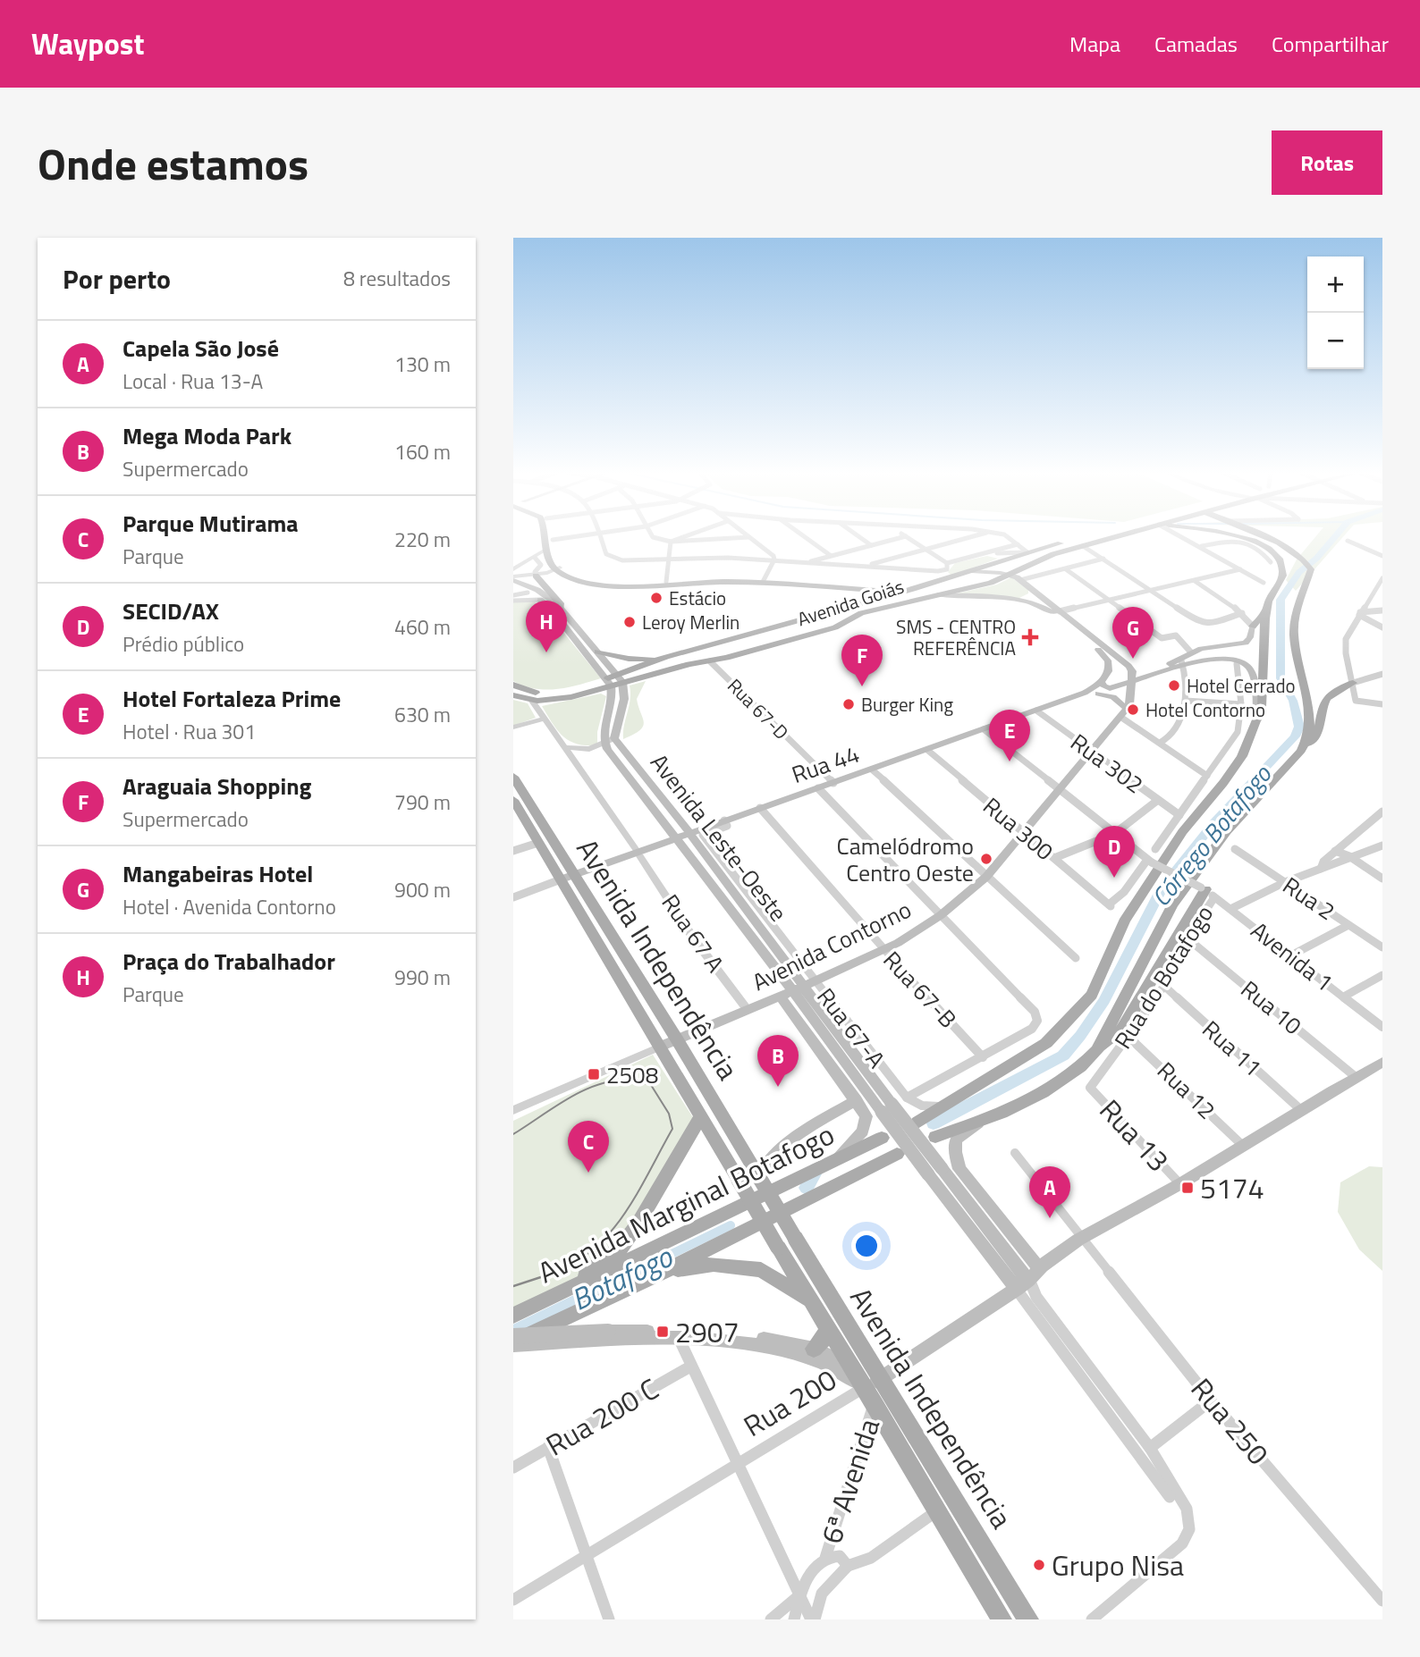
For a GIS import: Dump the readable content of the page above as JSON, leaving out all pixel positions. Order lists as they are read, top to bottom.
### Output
{
  "streets": {
    "main road": [
      "Avenida Goiás",
      "Rua 44",
      "Avenida Leste-Oeste",
      "Avenida Contorno",
      "Avenida Independência",
      "Avenida Marginal Botafogo",
      "Rua 200"
    ],
    "street": [
      "Rua 67-D",
      "Rua 302",
      "Rua 300",
      "Rua 2",
      "Rua 67 A",
      "Avenida 1",
      "Rua do Botafogo",
      "Rua 67-B",
      "Rua 10",
      "Rua 67-A",
      "Rua 11",
      "Rua 12",
      "Rua 13",
      "Rua 200 C",
      "Rua 250",
      "6ª Avenida"
    ]
  },
  "crossings": [
    ["Avenida Goiás", "Rua 67-D"],
    ["Rua 67-D", "Rua 44"],
    ["Rua 302", "Rua 44"],
    ["Rua 302", "Avenida Contorno"],
    ["Rua 44", "Rua 300"],
    ["Rua 44", "Avenida Leste-Oeste"],
    ["Rua 44", "Rua 67 A"],
    ["Rua 44", "Avenida 1"],
    ["Rua 44", "Avenida Independência"],
    ["Rua 44", "Rua 67-B"],
    ["Rua 44", "Rua 67-A"],
    ["Rua 300", "Avenida Contorno"],
    ["Rua 300", "Avenida 1"],
    ["Avenida Leste-Oeste", "Avenida Contorno"],
    ["Avenida Leste-Oeste", "Rua 67-A"],
    ["Avenida Leste-Oeste", "Rua 200"],
    ["Rua 67 A", "Avenida Contorno"],
    ["Avenida Contorno", "Avenida 1"],
    ["Avenida Contorno", "Avenida Independência"],
    ["Avenida Contorno", "Rua 67-B"],
    ["Avenida Contorno", "Rua 67-A"],
    ["Avenida 1", "Rua do Botafogo"],
    ["Avenida Independência", "Rua 200"],
    ["Avenida Independência", "6ª Avenida"],
    ["Rua do Botafogo", "Rua 10"],
    ["Rua do Botafogo", "Rua 11"],
    ["Rua do Botafogo", "Rua 12"],
    ["Rua do Botafogo", "Rua 13"],
    ["Rua 10", "Rua 200"],
    ["Rua 11", "Rua 200"],
    ["Rua 12", "Rua 200"],
    ["Rua 13", "Rua 200"],
    ["Rua 200", "Rua 250"],
    ["Rua 200", "6ª Avenida"]
  ],
  "water": ["Córrego Botafogo", "Botafogo"],
  "places": {
    "other": [
      "Estácio",
      "Leroy Merlin",
      "Hotel Cerrado",
      "Burger King",
      "Hotel Contorno",
      "Camelódromo Centro Oeste",
      "Grupo Nisa"
    ],
    "health": ["SMS - CENTRO REFERÊNCIA"],
    "transit": ["2508", "5174", "2907"]
  },
  "page": {
    "header": "Waypost",
    "nav": ["Mapa", "Camadas", "Compartilhar"],
    "title": "Onde estamos",
    "buttons": "Rotas",
    "heading": ["Por perto", "8 resultados"],
    "map_buttons": ["+", "−"],
    "list": [
      {
        "mark": "A",
        "name": "Capela São José",
        "note": "Local · Rua 13-A",
        "value": "130 m"
      },
      {
        "mark": "B",
        "name": "Mega Moda Park",
        "note": "Supermercado",
        "value": "160 m"
      },
      {
        "mark": "C",
        "name": "Parque Mutirama",
        "note": "Parque",
        "value": "220 m"
      },
      {
        "mark": "D",
        "name": "SECID/AX",
        "note": "Prédio público",
        "value": "460 m"
      },
      {
        "mark": "E",
        "name": "Hotel Fortaleza Prime",
        "note": "Hotel · Rua 301",
        "value": "630 m"
      },
      {
        "mark": "F",
        "name": "Araguaia Shopping",
        "note": "Supermercado",
        "value": "790 m"
      },
      {
        "mark": "G",
        "name": "Mangabeiras Hotel",
        "note": "Hotel · Avenida Contorno",
        "value": "900 m"
      },
      {
        "mark": "H",
        "name": "Praça do Trabalhador",
        "note": "Parque",
        "value": "990 m"
      }
    ],
    "pins": [
      "H",
      "G",
      "F",
      "E",
      "D",
      "B",
      "C",
      "A"
    ]
  }
}
